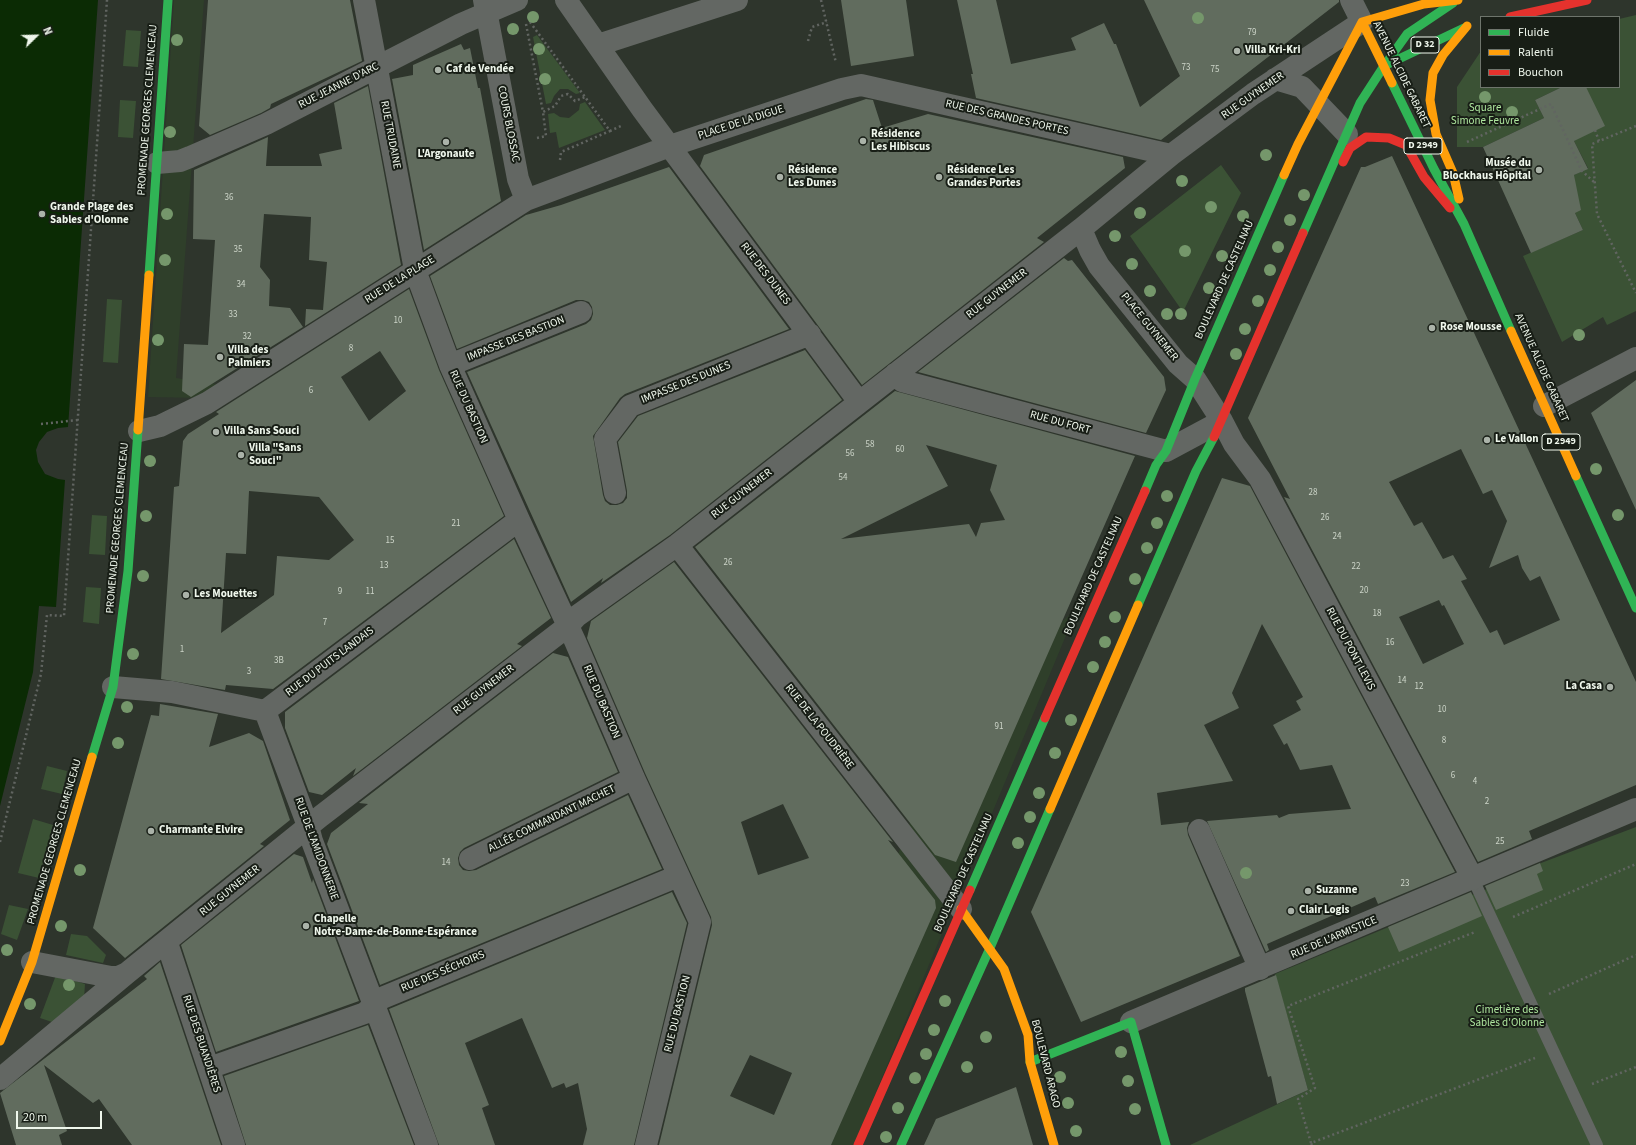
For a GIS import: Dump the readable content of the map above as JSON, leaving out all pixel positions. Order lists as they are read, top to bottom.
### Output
{
  "streets": {
    "street": [
      "D 32",
      "AVENUE ALCIDE GABARET",
      "RUE JEANNE D'ARC",
      "RUE GUYNEMER",
      "PROMENADE GEORGES CLEMENCEAU",
      "RUE DES GRANDES PORTES",
      "PLACE DE LA DIGUE",
      "COURS BLOSSAC",
      "RUE TRUDAINE",
      "D 2949",
      "RUE DES DUNES",
      "RUE DE LA PLAGE",
      "BOULEVARD DE CASTELNAU",
      "PLACE GUYNEMER",
      "IMPASSE DES BASTION",
      "IMPASSE DES DUNES",
      "RUE DU BASTION",
      "RUE DU FORT",
      "RUE DU PONT LEVIS",
      "RUE DU PUITS LANDAIS",
      "RUE DE LA POUDRIÈRE",
      "ALLÉE COMMANDANT MACHET",
      "RUE DE L'AMIDONNERIE",
      "RUE DE L'ARMISTICE",
      "RUE DES SÉCHOIRS",
      "RUE DES BUANDIÈRES",
      "BOULEVARD ARAGO"
    ]
  },
  "crossings": [
    ["AVENUE ALCIDE GABARET", "RUE GUYNEMER"],
    ["AVENUE ALCIDE GABARET", "BOULEVARD DE CASTELNAU"],
    ["RUE JEANNE D'ARC", "PROMENADE GEORGES CLEMENCEAU"],
    ["RUE JEANNE D'ARC", "COURS BLOSSAC"],
    ["RUE JEANNE D'ARC", "RUE TRUDAINE"],
    ["RUE GUYNEMER", "PROMENADE GEORGES CLEMENCEAU"],
    ["RUE GUYNEMER", "RUE DES GRANDES PORTES"],
    ["RUE GUYNEMER", "RUE DES DUNES"],
    ["RUE GUYNEMER", "BOULEVARD DE CASTELNAU"],
    ["RUE GUYNEMER", "PLACE GUYNEMER"],
    ["RUE GUYNEMER", "RUE DU BASTION"],
    ["RUE GUYNEMER", "RUE DU FORT"],
    ["RUE GUYNEMER", "RUE DE LA POUDRIÈRE"],
    ["RUE GUYNEMER", "RUE DE L'AMIDONNERIE"],
    ["RUE GUYNEMER", "RUE DES BUANDIÈRES"],
    ["PROMENADE GEORGES CLEMENCEAU", "RUE DE LA PLAGE"],
    ["RUE DES GRANDES PORTES", "PLACE DE LA DIGUE"],
    ["PLACE DE LA DIGUE", "RUE DES DUNES"],
    ["PLACE DE LA DIGUE", "RUE DE LA PLAGE"],
    ["COURS BLOSSAC", "RUE DE LA PLAGE"],
    ["RUE TRUDAINE", "RUE DE LA PLAGE"],
    ["RUE TRUDAINE", "RUE DU BASTION"],
    ["RUE DES DUNES", "RUE DE LA PLAGE"],
    ["RUE DES DUNES", "IMPASSE DES DUNES"],
    ["RUE DE LA PLAGE", "RUE DU BASTION"],
    ["BOULEVARD DE CASTELNAU", "PLACE GUYNEMER"],
    ["BOULEVARD DE CASTELNAU", "RUE DU FORT"],
    ["BOULEVARD DE CASTELNAU", "RUE DE LA POUDRIÈRE"],
    ["BOULEVARD DE CASTELNAU", "BOULEVARD ARAGO"],
    ["PLACE GUYNEMER", "RUE DU PONT LEVIS"],
    ["IMPASSE DES BASTION", "RUE DU BASTION"],
    ["RUE DU BASTION", "RUE DU PUITS LANDAIS"],
    ["RUE DU BASTION", "ALLÉE COMMANDANT MACHET"],
    ["RUE DU BASTION", "RUE DES SÉCHOIRS"],
    ["RUE DU PONT LEVIS", "RUE DE L'ARMISTICE"],
    ["RUE DU PUITS LANDAIS", "RUE DE L'AMIDONNERIE"],
    ["RUE DE LA POUDRIÈRE", "BOULEVARD ARAGO"],
    ["RUE DE L'AMIDONNERIE", "RUE DES SÉCHOIRS"],
    ["RUE DE L'ARMISTICE", "BOULEVARD ARAGO"],
    ["RUE DES SÉCHOIRS", "RUE DES BUANDIÈRES"]
  ],
  "parks": ["Square Simone Feuvre", "Cimetière des Sables d'Olonne"],
  "places": [
    "Villa Kri-Kri",
    "Caf de Vendée",
    "Résidence Les Hibiscus",
    "L'Argonaute",
    "Musée du Blockhaus Hôpital",
    "Résidence Les Dunes",
    "Résidence Les Grandes Portes",
    "Grande Plage des Sables d'Olonne",
    "Rose Mousse",
    "Villa des Palmiers",
    "Villa Sans Souci",
    "Le Vallon",
    "Villa \"Sans Souci\"",
    "Les Mouettes",
    "La Casa",
    "Charmante Elvire",
    "Suzanne",
    "Clair Logis",
    "Chapelle Notre-Dame-de-Bonne-Espérance"
  ],
  "house_numbers": [
    "79",
    "73",
    "75",
    "36",
    "35",
    "34",
    "33",
    "10",
    "32",
    "8",
    "6",
    "58",
    "60",
    "56",
    "54",
    "28",
    "26",
    "21",
    "24",
    "15",
    "26",
    "13",
    "22",
    "20",
    "9",
    "11",
    "18",
    "7",
    "16",
    "1",
    "3B",
    "3",
    "14",
    "12",
    "10",
    "91",
    "8",
    "6",
    "4",
    "2",
    "25",
    "14",
    "23"
  ],
  "legend": ["Fluide", "Ralenti", "Bouchon"],
  "scale_bar": "20 m",
  "north": "top right"
}
